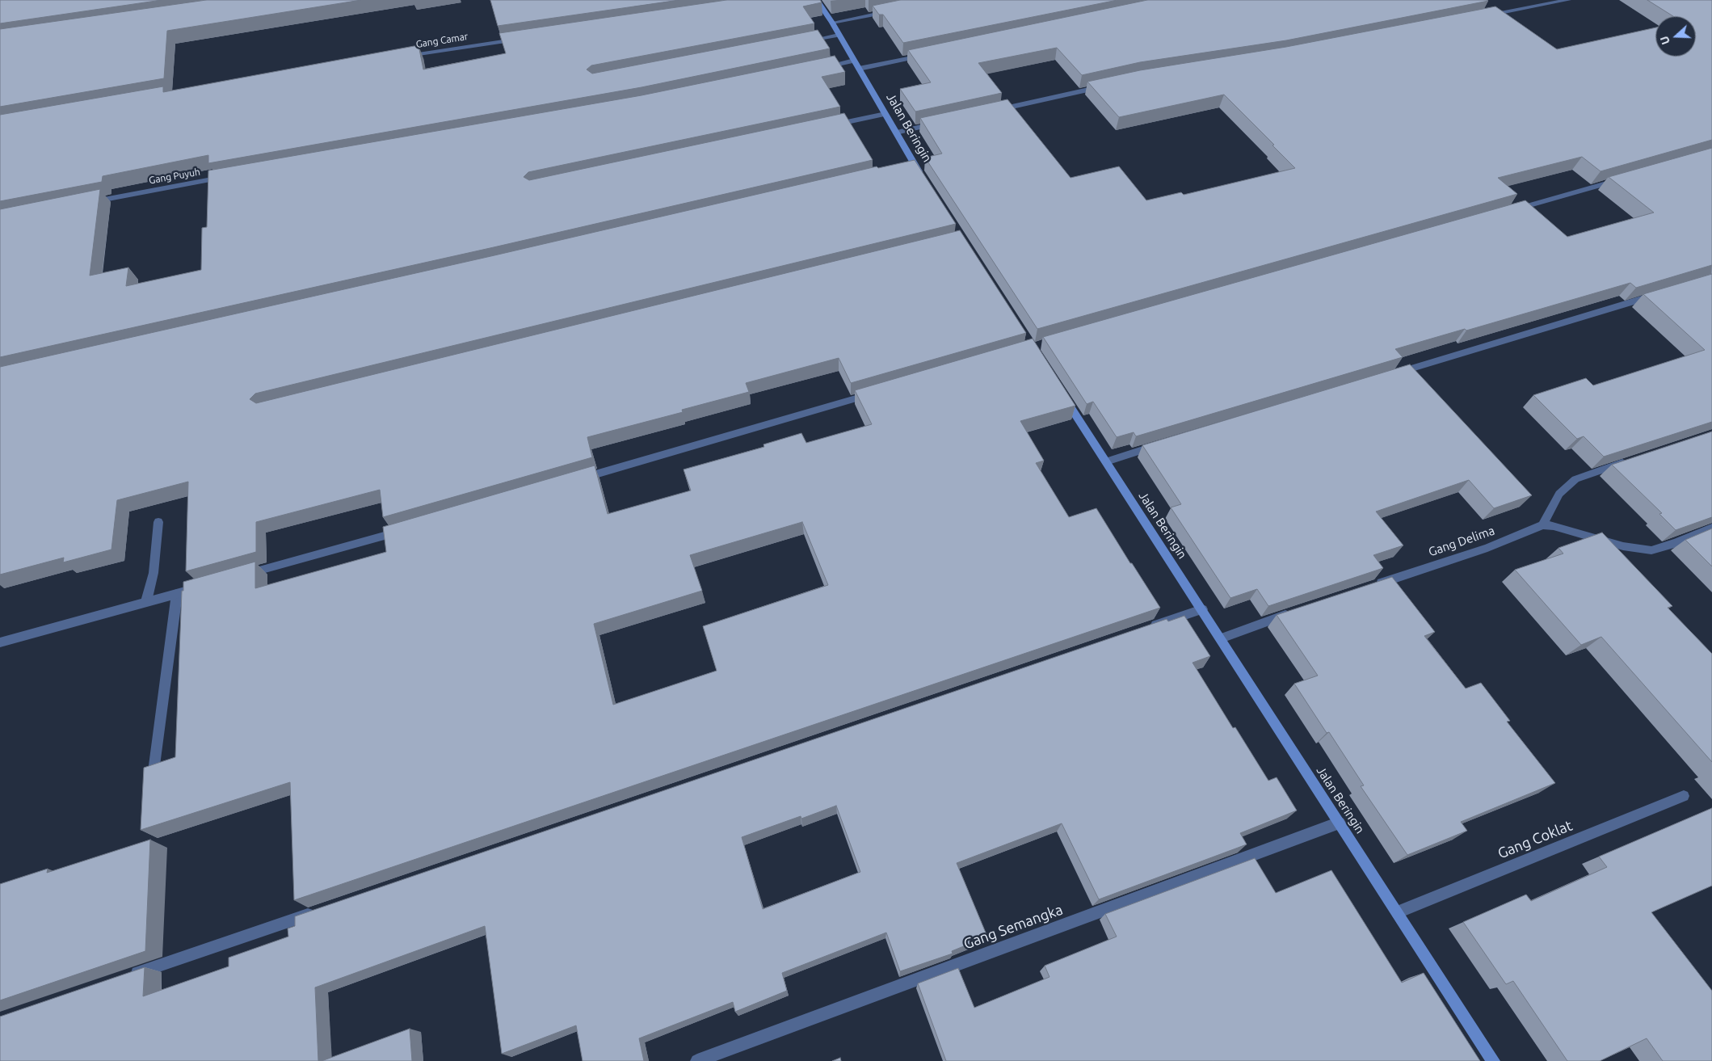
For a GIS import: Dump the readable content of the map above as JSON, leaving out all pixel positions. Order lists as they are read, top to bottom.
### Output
{
  "streets": {
    "street": [
      "Gang Camar",
      "Jalan Beringin",
      "Gang Puyuh",
      "Gang Delima",
      "Gang Coklat",
      "Gang Semangka"
    ]
  },
  "crossings": [
    ["Jalan Beringin", "Gang Coklat"],
    ["Jalan Beringin", "Gang Semangka"]
  ],
  "north": "left"
}
